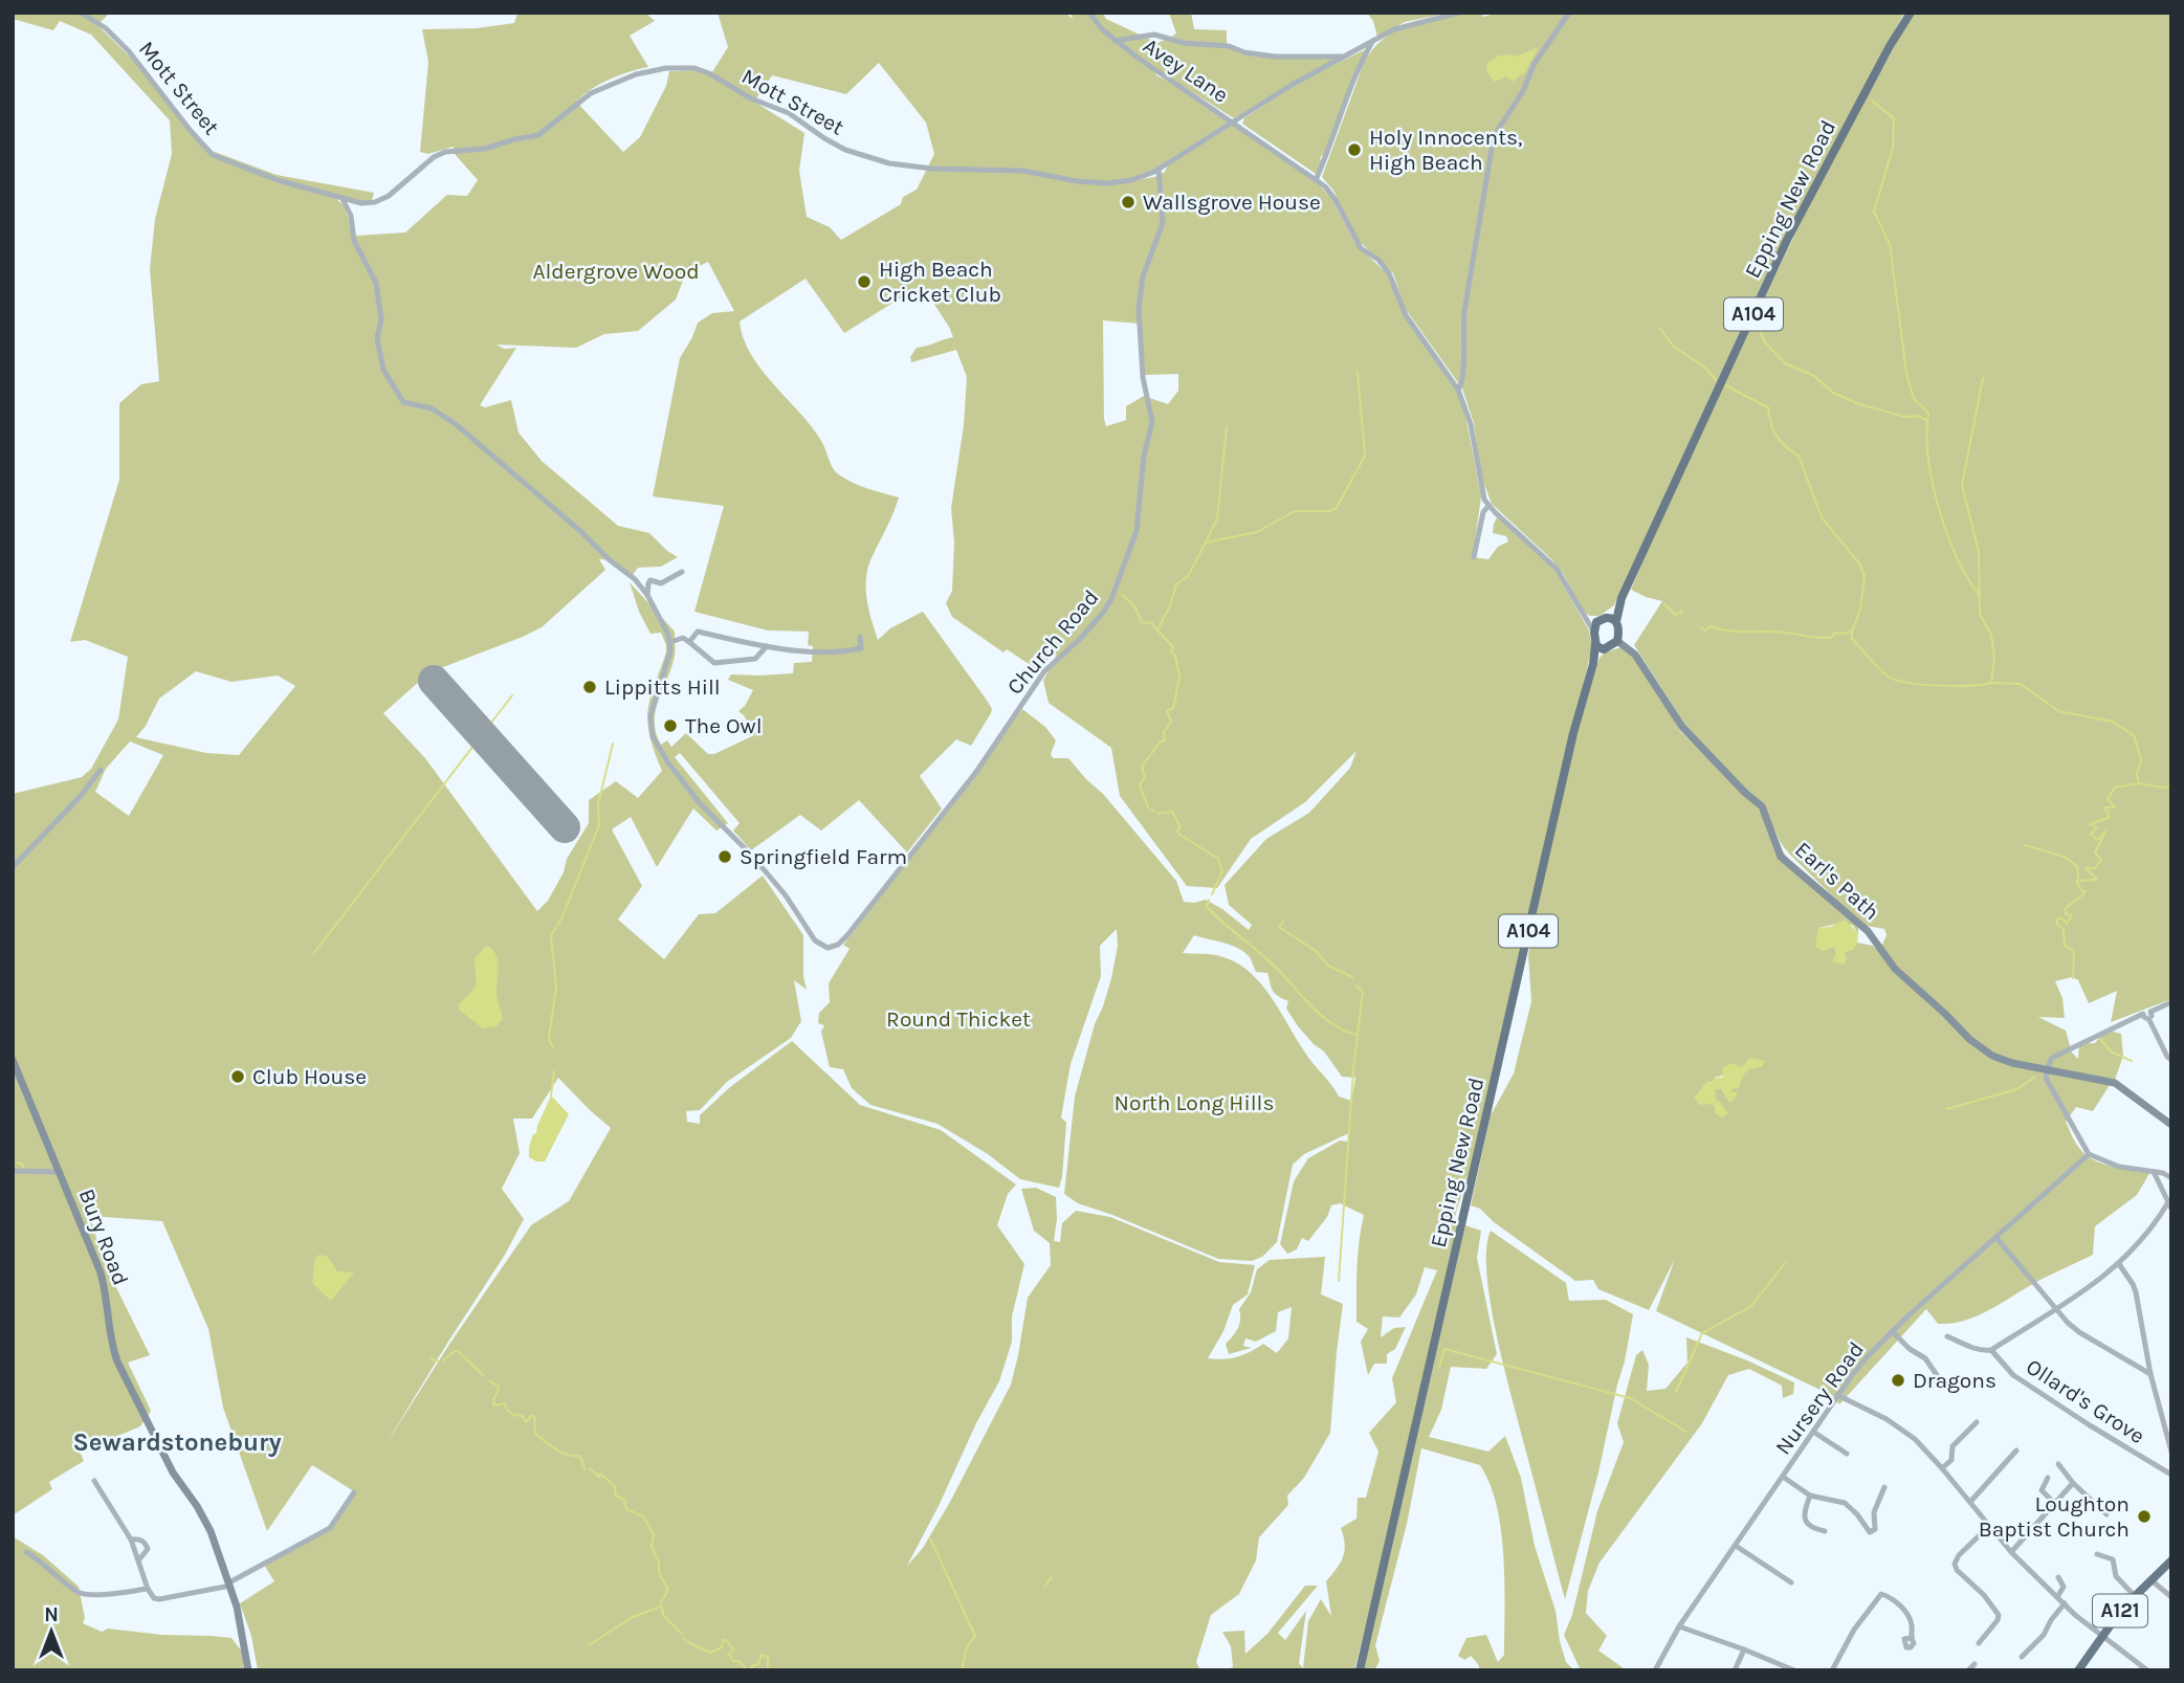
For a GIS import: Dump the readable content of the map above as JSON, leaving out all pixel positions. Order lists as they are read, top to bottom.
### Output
{
  "streets": {
    "main road": ["Epping New Road", "A104", "A121"],
    "street": [
      "Avey Lane",
      "Mott Street",
      "Church Road",
      "Earl's Path",
      "Bury Road",
      "Nursery Road",
      "Ollard's Grove"
    ]
  },
  "crossings": [
    ["Avey Lane", "Mott Street"],
    ["Mott Street", "Church Road"],
    ["Epping New Road", "A104"],
    ["Epping New Road", "Earl's Path"],
    ["A104", "Earl's Path"]
  ],
  "districts": ["Sewardstonebury"],
  "parks": ["Aldergrove Wood", "Round Thicket", "North Long Hills"],
  "places": [
    "Holy Innocents, High Beach",
    "Wallsgrove House",
    "High Beach Cricket Club",
    "Lippitts Hill",
    "The Owl",
    "Springfield Farm",
    "Club House",
    "Dragons",
    "Loughton Baptist Church"
  ],
  "north": "top"
}
